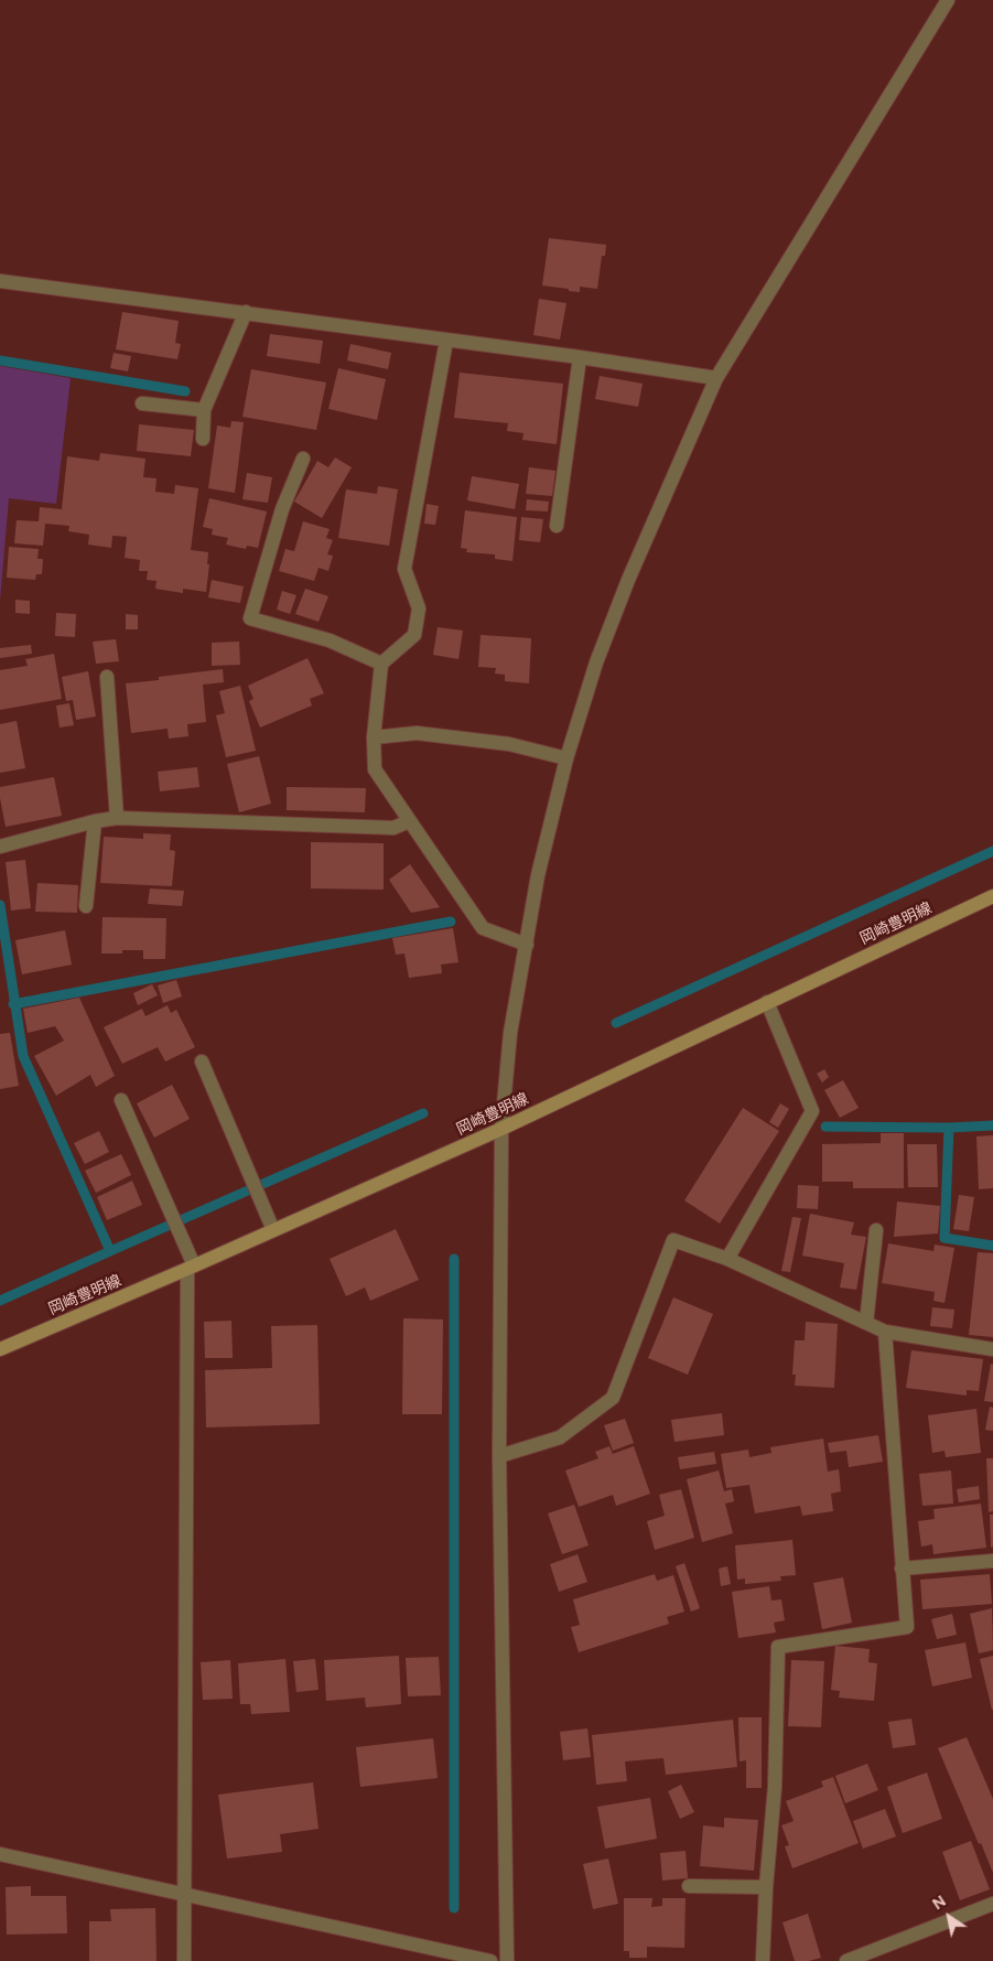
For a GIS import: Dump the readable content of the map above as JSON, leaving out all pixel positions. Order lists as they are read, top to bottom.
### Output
{
  "streets": {
    "main road": ["岡崎豊明線"]
  },
  "north": "top left"
}
